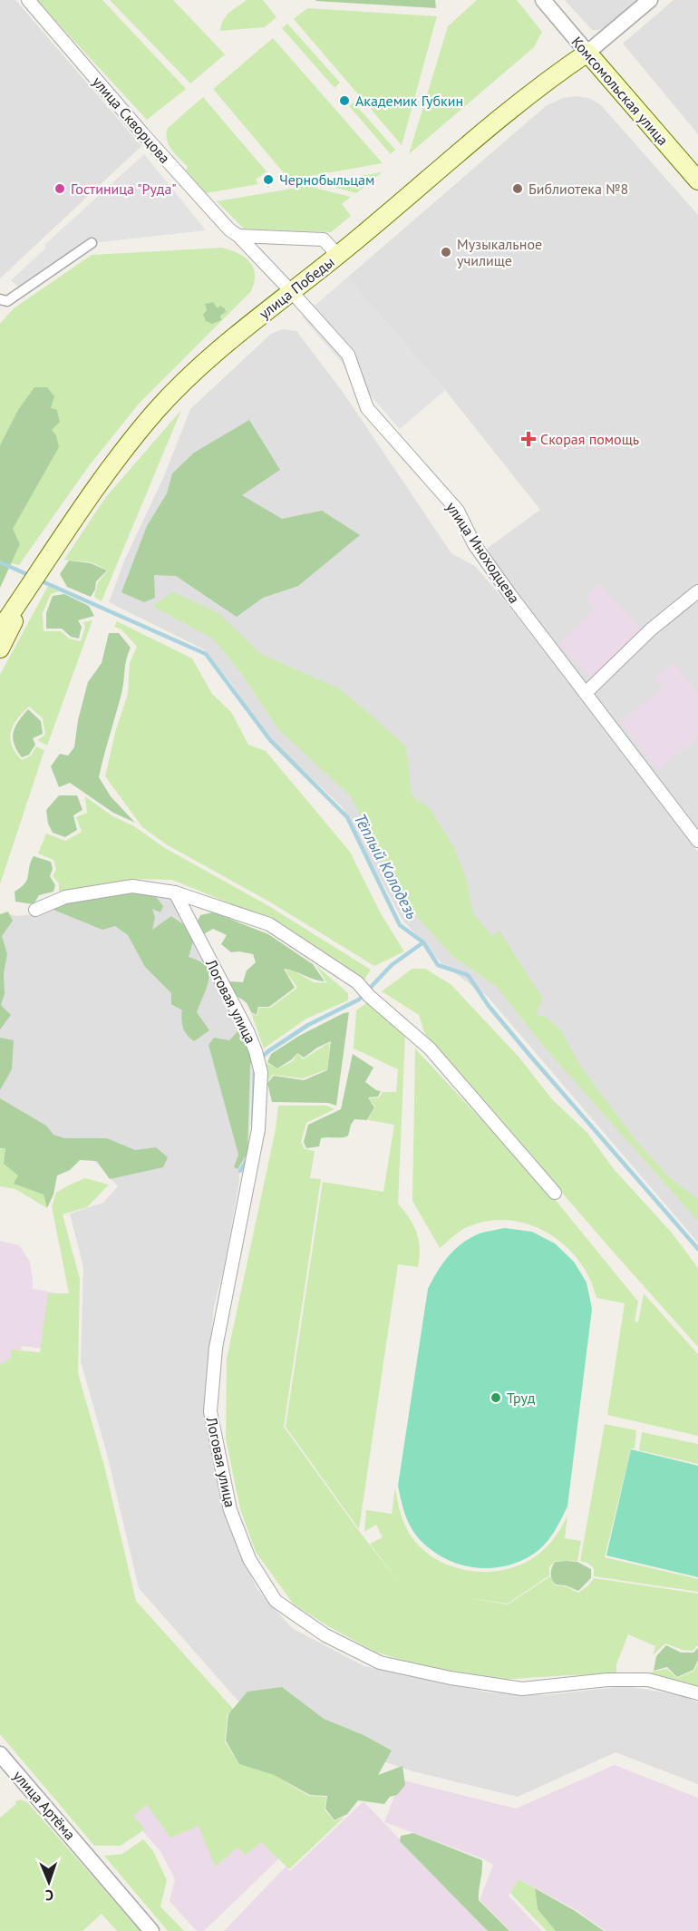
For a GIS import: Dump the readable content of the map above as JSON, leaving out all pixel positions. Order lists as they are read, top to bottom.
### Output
{
  "streets": {
    "main road": ["Комсомольская улица", "улица Победы"],
    "street": [
      "улица Скворцова",
      "улица Иноходцева",
      "Логовая улица",
      "улица Артёма"
    ]
  },
  "crossings": [
    ["Комсомольская улица", "улица Победы"],
    ["улица Скворцова", "улица Победы"],
    ["улица Скворцова", "улица Иноходцева"],
    ["улица Победы", "улица Иноходцева"]
  ],
  "water": ["Тёплый Колодезь"],
  "places": {
    "other": [
      "Академик Губкин",
      "Чернобыльцам",
      "Гостиница \"Руда\"",
      "Библиотека №8",
      "Музыкальное училище",
      "Труд"
    ],
    "health": ["Скорая помощь"]
  },
  "north": "bottom"
}
